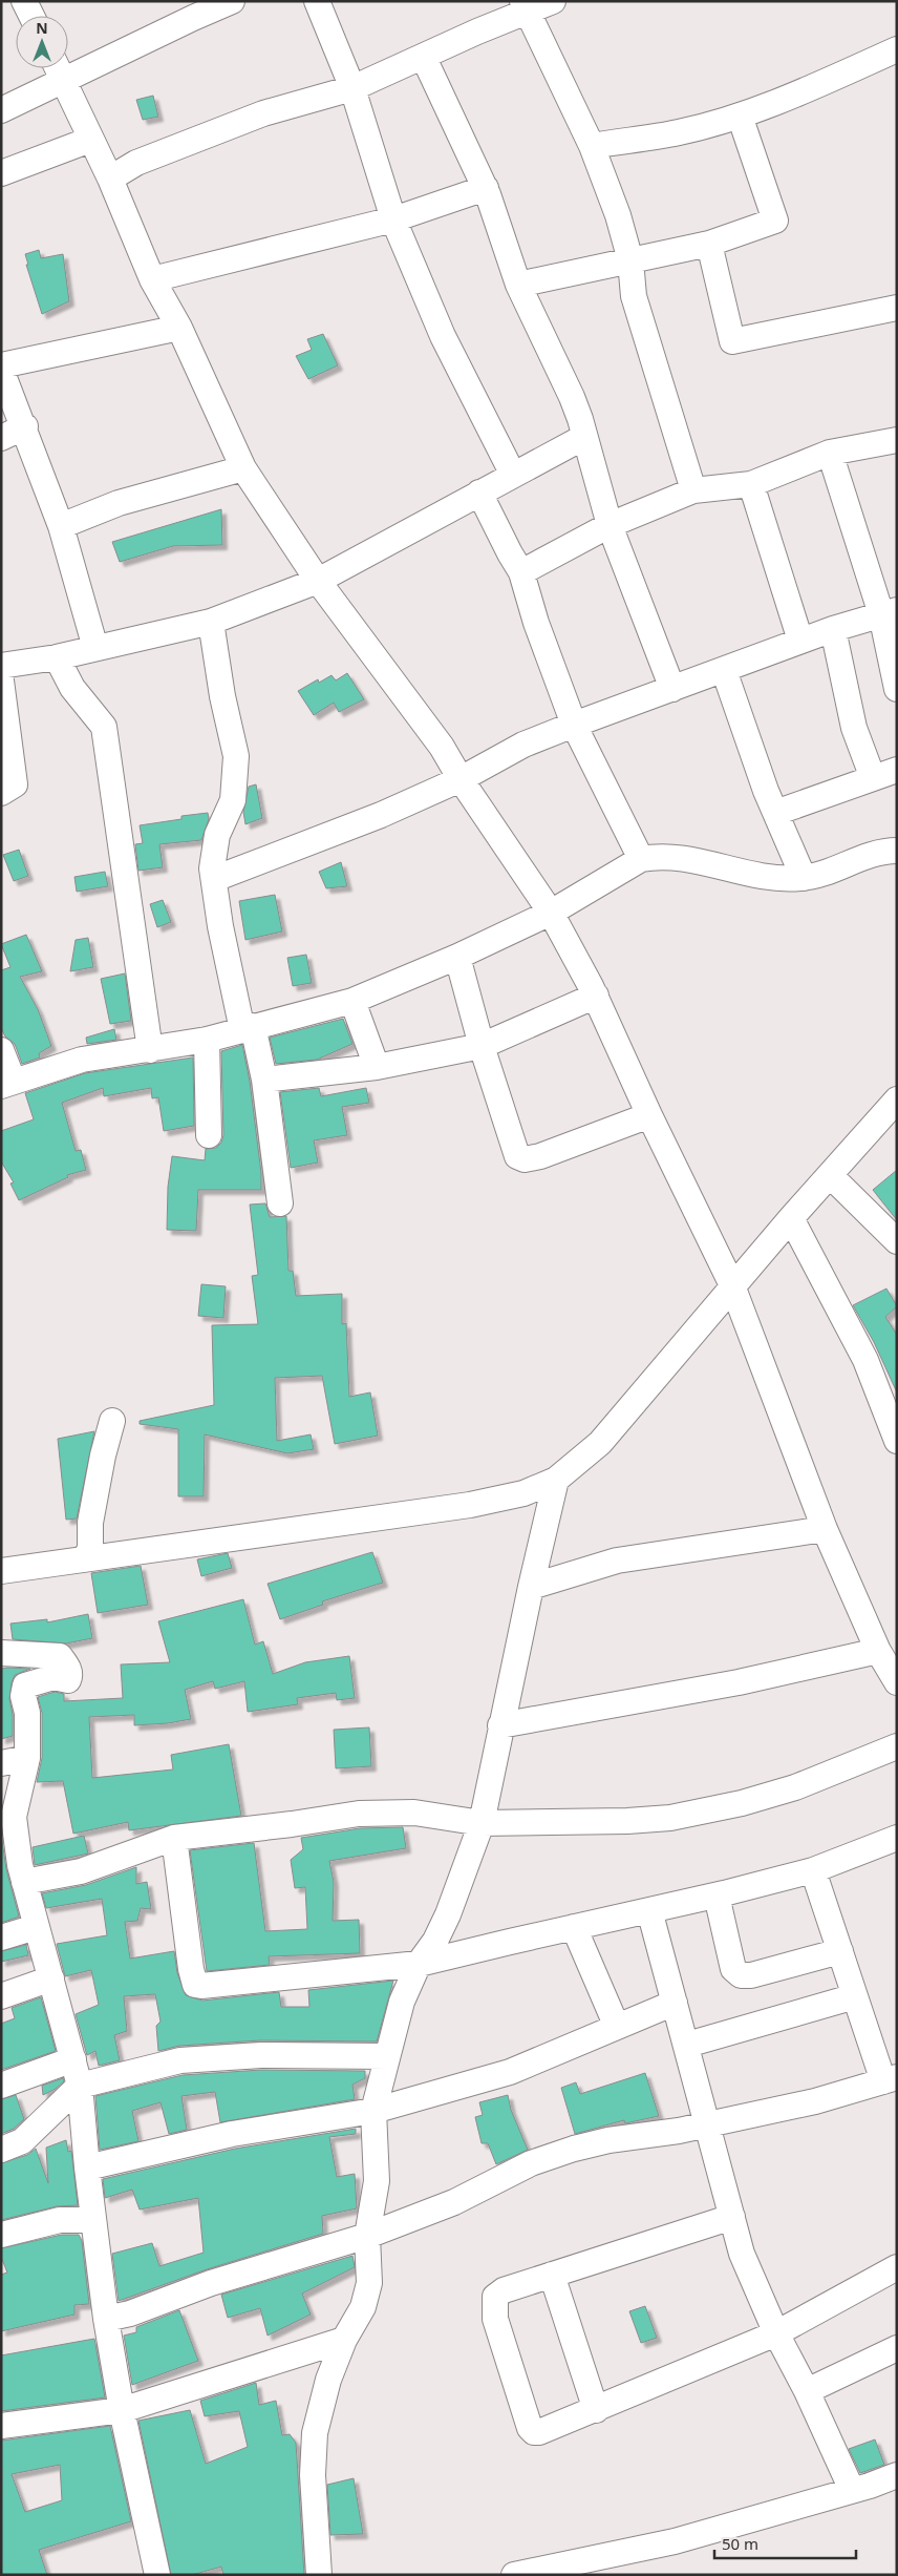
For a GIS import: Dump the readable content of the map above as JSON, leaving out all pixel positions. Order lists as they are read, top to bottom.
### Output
{
  "scale_bar": "50 m",
  "north": "top"
}
